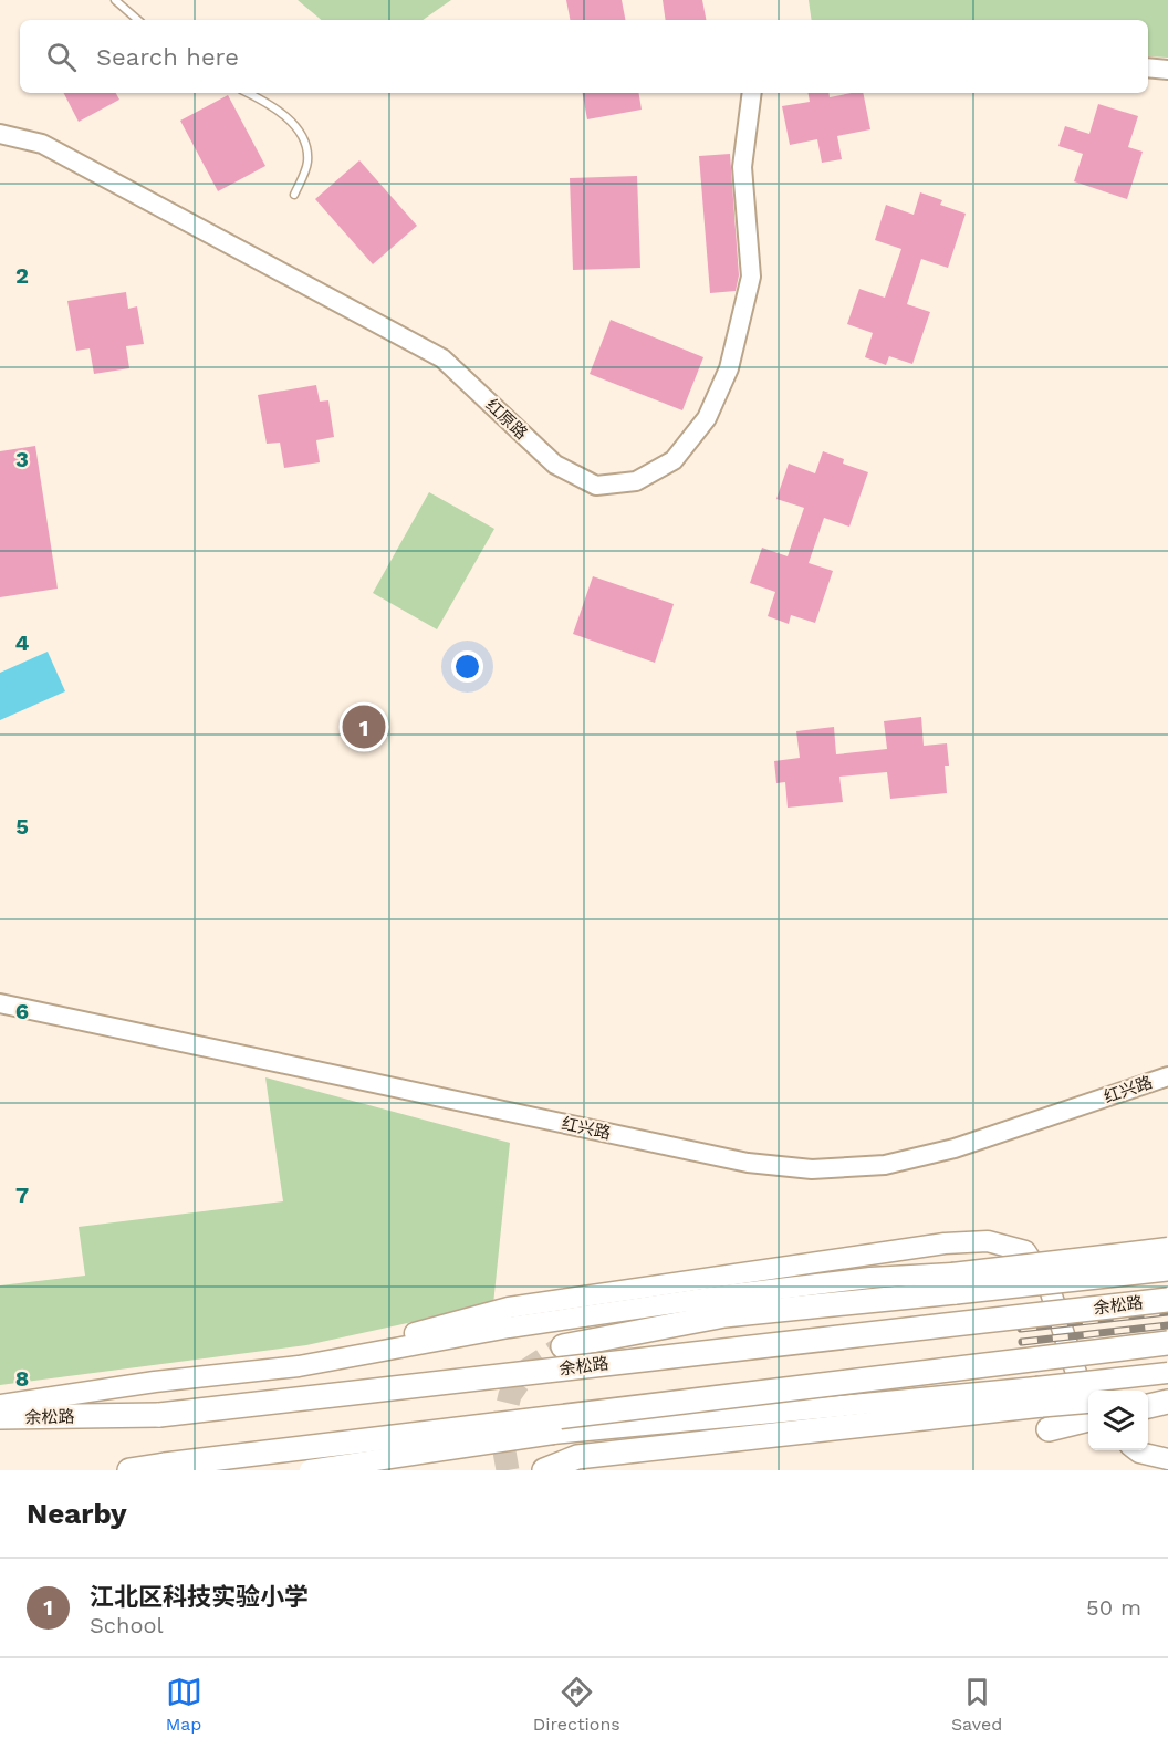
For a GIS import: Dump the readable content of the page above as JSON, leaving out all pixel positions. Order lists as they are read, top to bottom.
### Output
{
  "streets": {
    "highway": ["余松路"],
    "street": ["红原路", "红兴路"]
  },
  "page": {
    "search": "Search here",
    "pins": "1",
    "heading": "Nearby",
    "list": [
      {
        "mark": "1",
        "name": "江北区科技实验小学",
        "note": "School",
        "value": "50 m"
      }
    ],
    "nav": ["Map", "Directions", "Saved"]
  },
  "grid": {
    "rows": [
      "2",
      "3",
      "4",
      "5",
      "6",
      "7",
      "8"
    ]
  }
}
